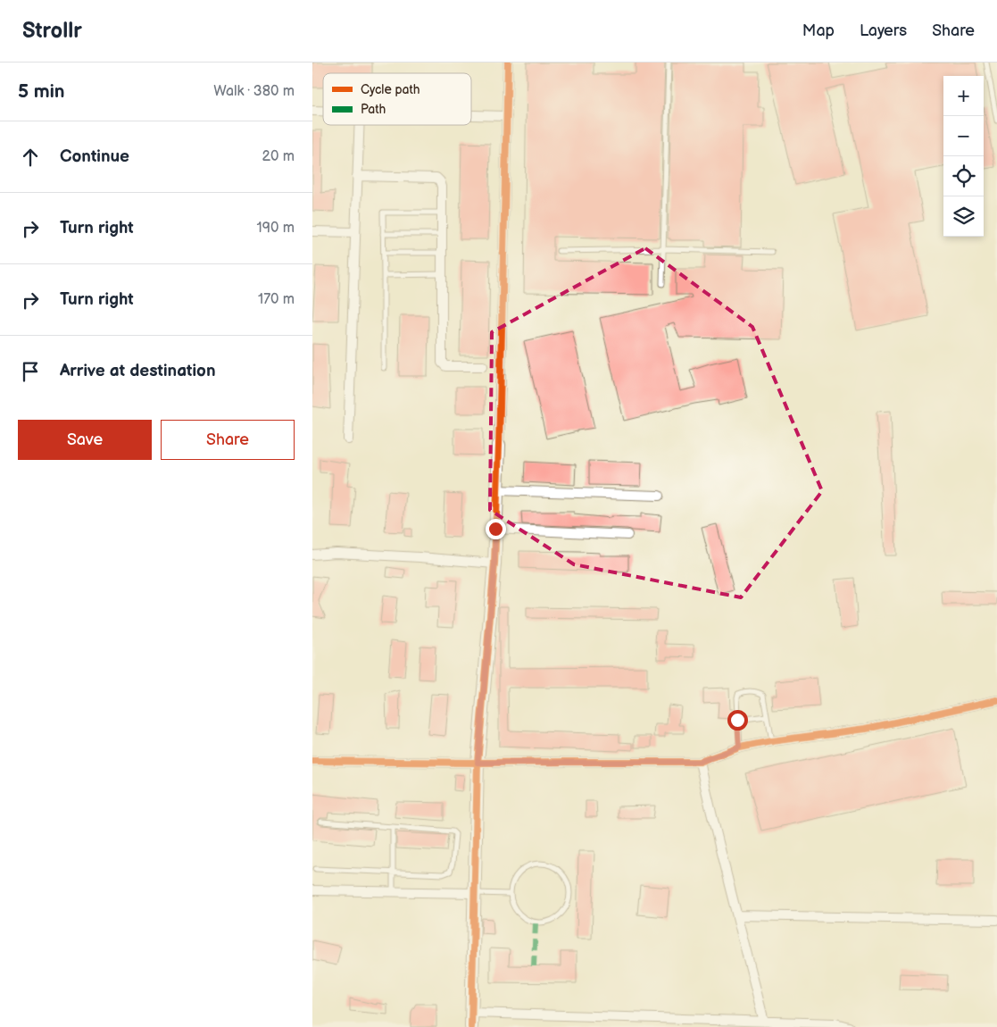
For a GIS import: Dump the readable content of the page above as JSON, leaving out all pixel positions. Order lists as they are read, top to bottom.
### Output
{
  "legend": ["Cycle path", "Path"],
  "page": {
    "header": "Strollr",
    "nav": ["Map", "Layers", "Share"],
    "heading": ["5 min", "Walk · 380 m"],
    "map_buttons": ["+", "−"],
    "list": [
      ["Continue", "20 m"],
      ["Turn right", "190 m"],
      ["Turn right", "170 m"],
      "Arrive at destination"
    ],
    "buttons": ["Save", "Share"]
  }
}
